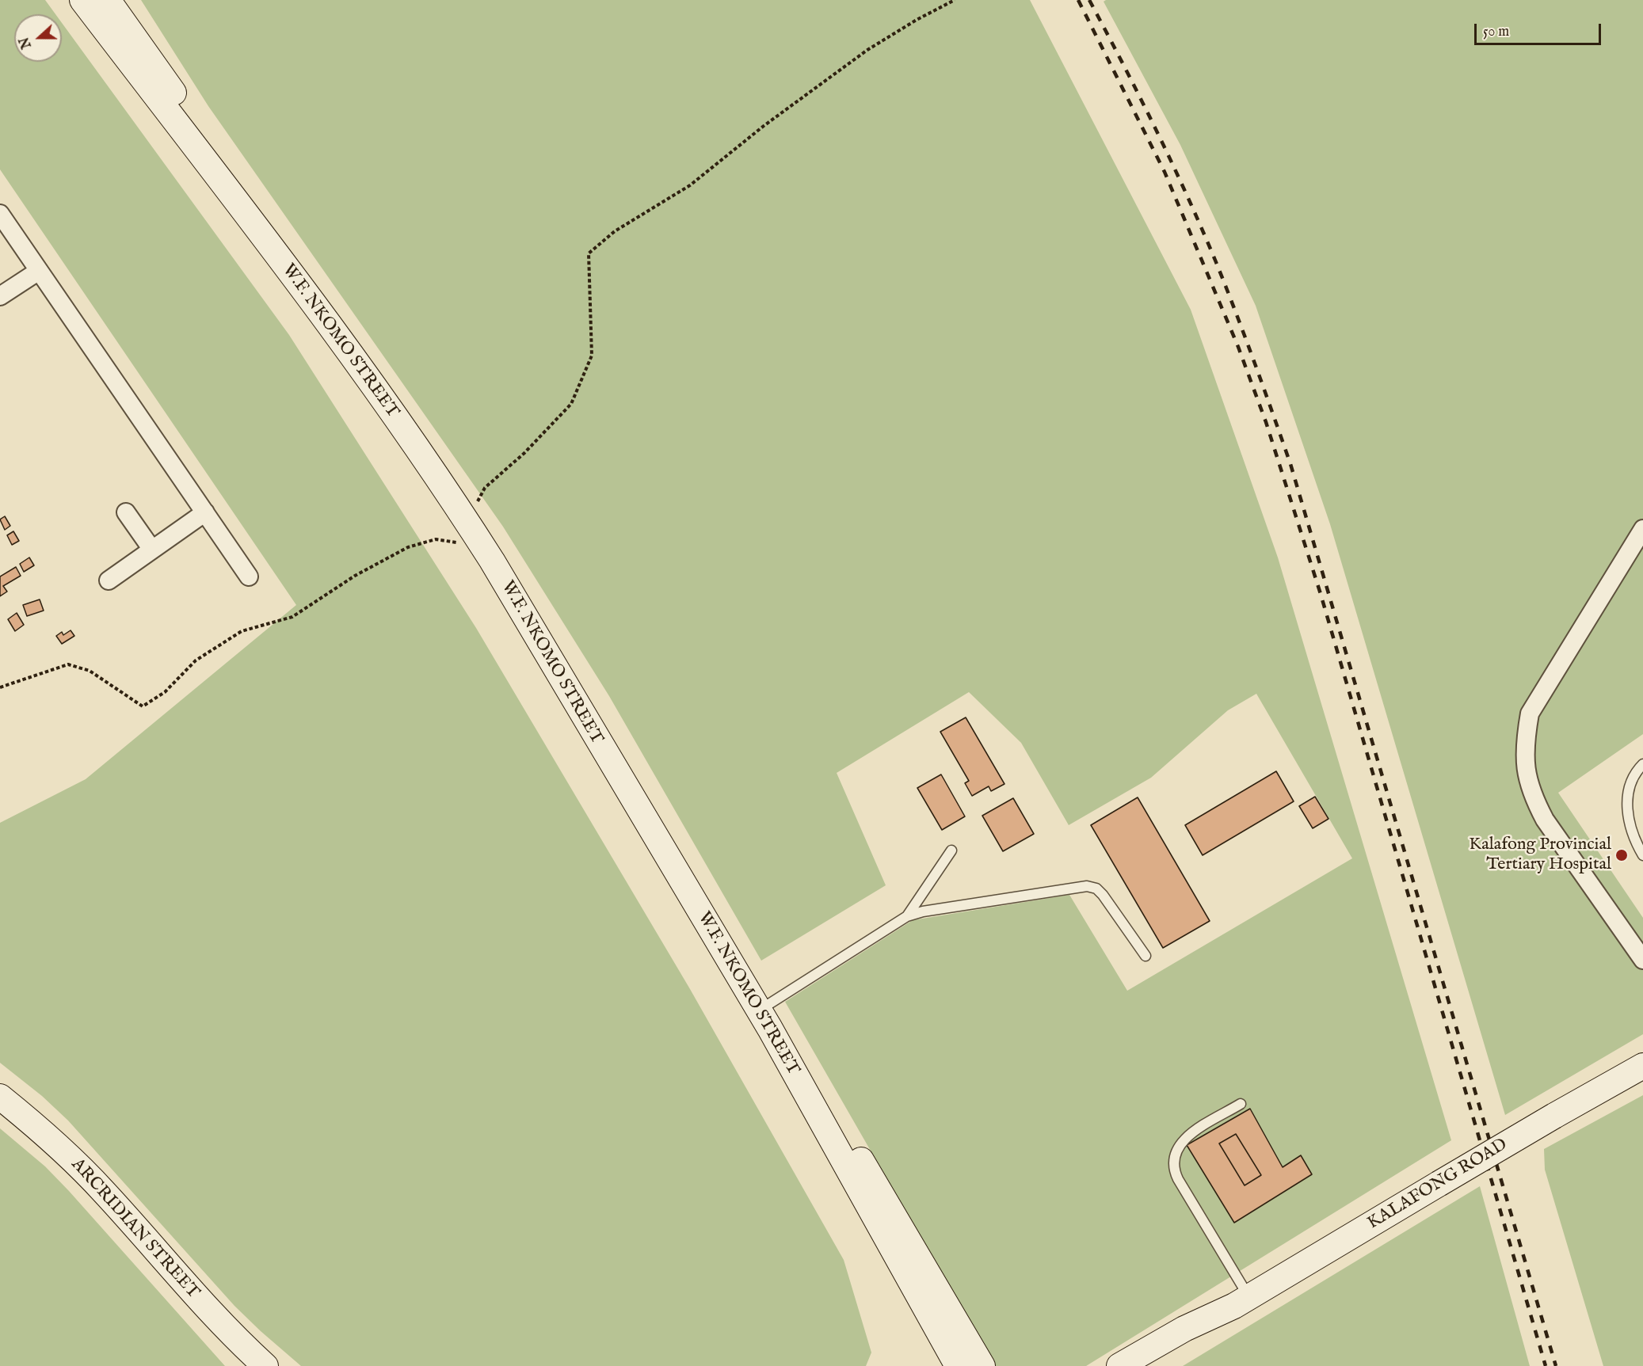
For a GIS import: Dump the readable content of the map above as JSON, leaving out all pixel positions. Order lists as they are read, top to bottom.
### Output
{
  "streets": {
    "main road": ["W.F. NKOMO STREET", "KALAFONG ROAD", "ARCRIDIAN STREET"]
  },
  "places": ["Kalafong Provincial Tertiary Hospital"],
  "scale_bar": "50 m",
  "north": "left"
}
